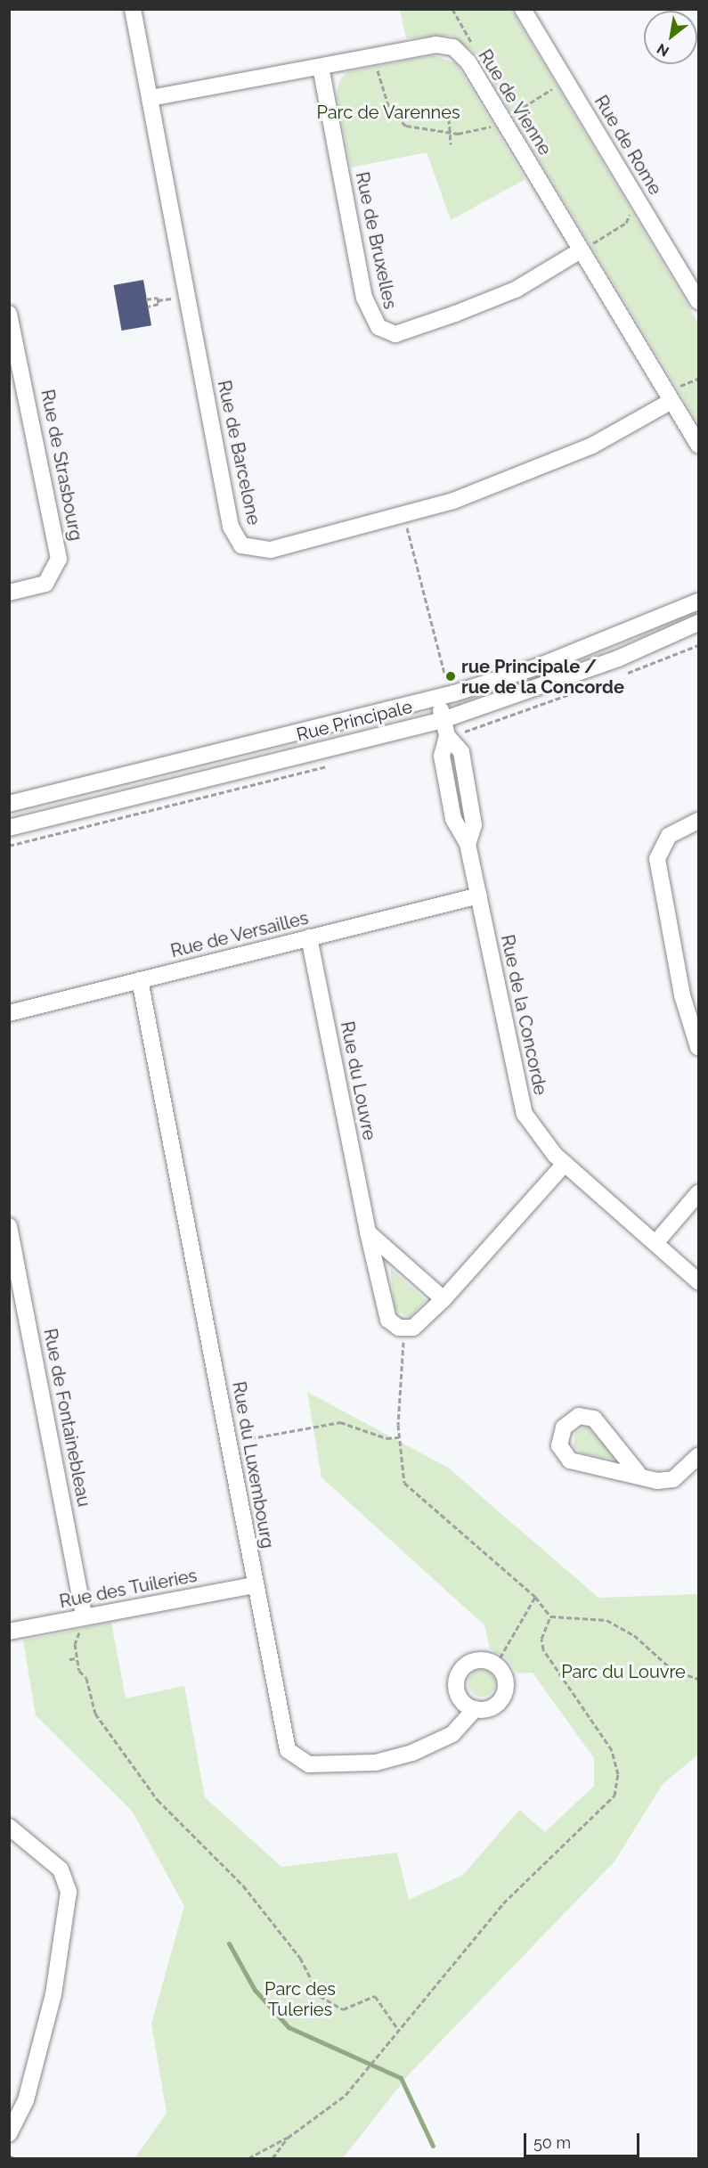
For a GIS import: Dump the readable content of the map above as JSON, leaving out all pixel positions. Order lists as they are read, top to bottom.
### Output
{
  "streets": {
    "street": [
      "Rue de Vienne",
      "Rue de Rome",
      "Rue de Bruxelles",
      "Rue de Barcelone",
      "Rue de Strasbourg",
      "Rue Principale",
      "Rue de Versailles",
      "Rue de la Concorde",
      "Rue du Louvre",
      "Rue de Fontainebleau",
      "Rue du Luxembourg",
      "Rue des Tuileries"
    ]
  },
  "crossings": [
    ["Rue de Vienne", "Rue de Bruxelles"],
    ["Rue de Vienne", "Rue de Barcelone"],
    ["Rue Principale", "Rue de la Concorde"],
    ["Rue de Versailles", "Rue de la Concorde"],
    ["Rue de Versailles", "Rue du Louvre"],
    ["Rue de Versailles", "Rue du Luxembourg"],
    ["Rue de la Concorde", "Rue du Louvre"],
    ["Rue de Fontainebleau", "Rue des Tuileries"],
    ["Rue du Luxembourg", "Rue des Tuileries"]
  ],
  "parks": ["Parc de Varennes", "Parc du Louvre", "Parc des Tuleries"],
  "places": ["rue Principale / rue de la Concorde"],
  "scale_bar": "50 m",
  "north": "bottom left"
}
